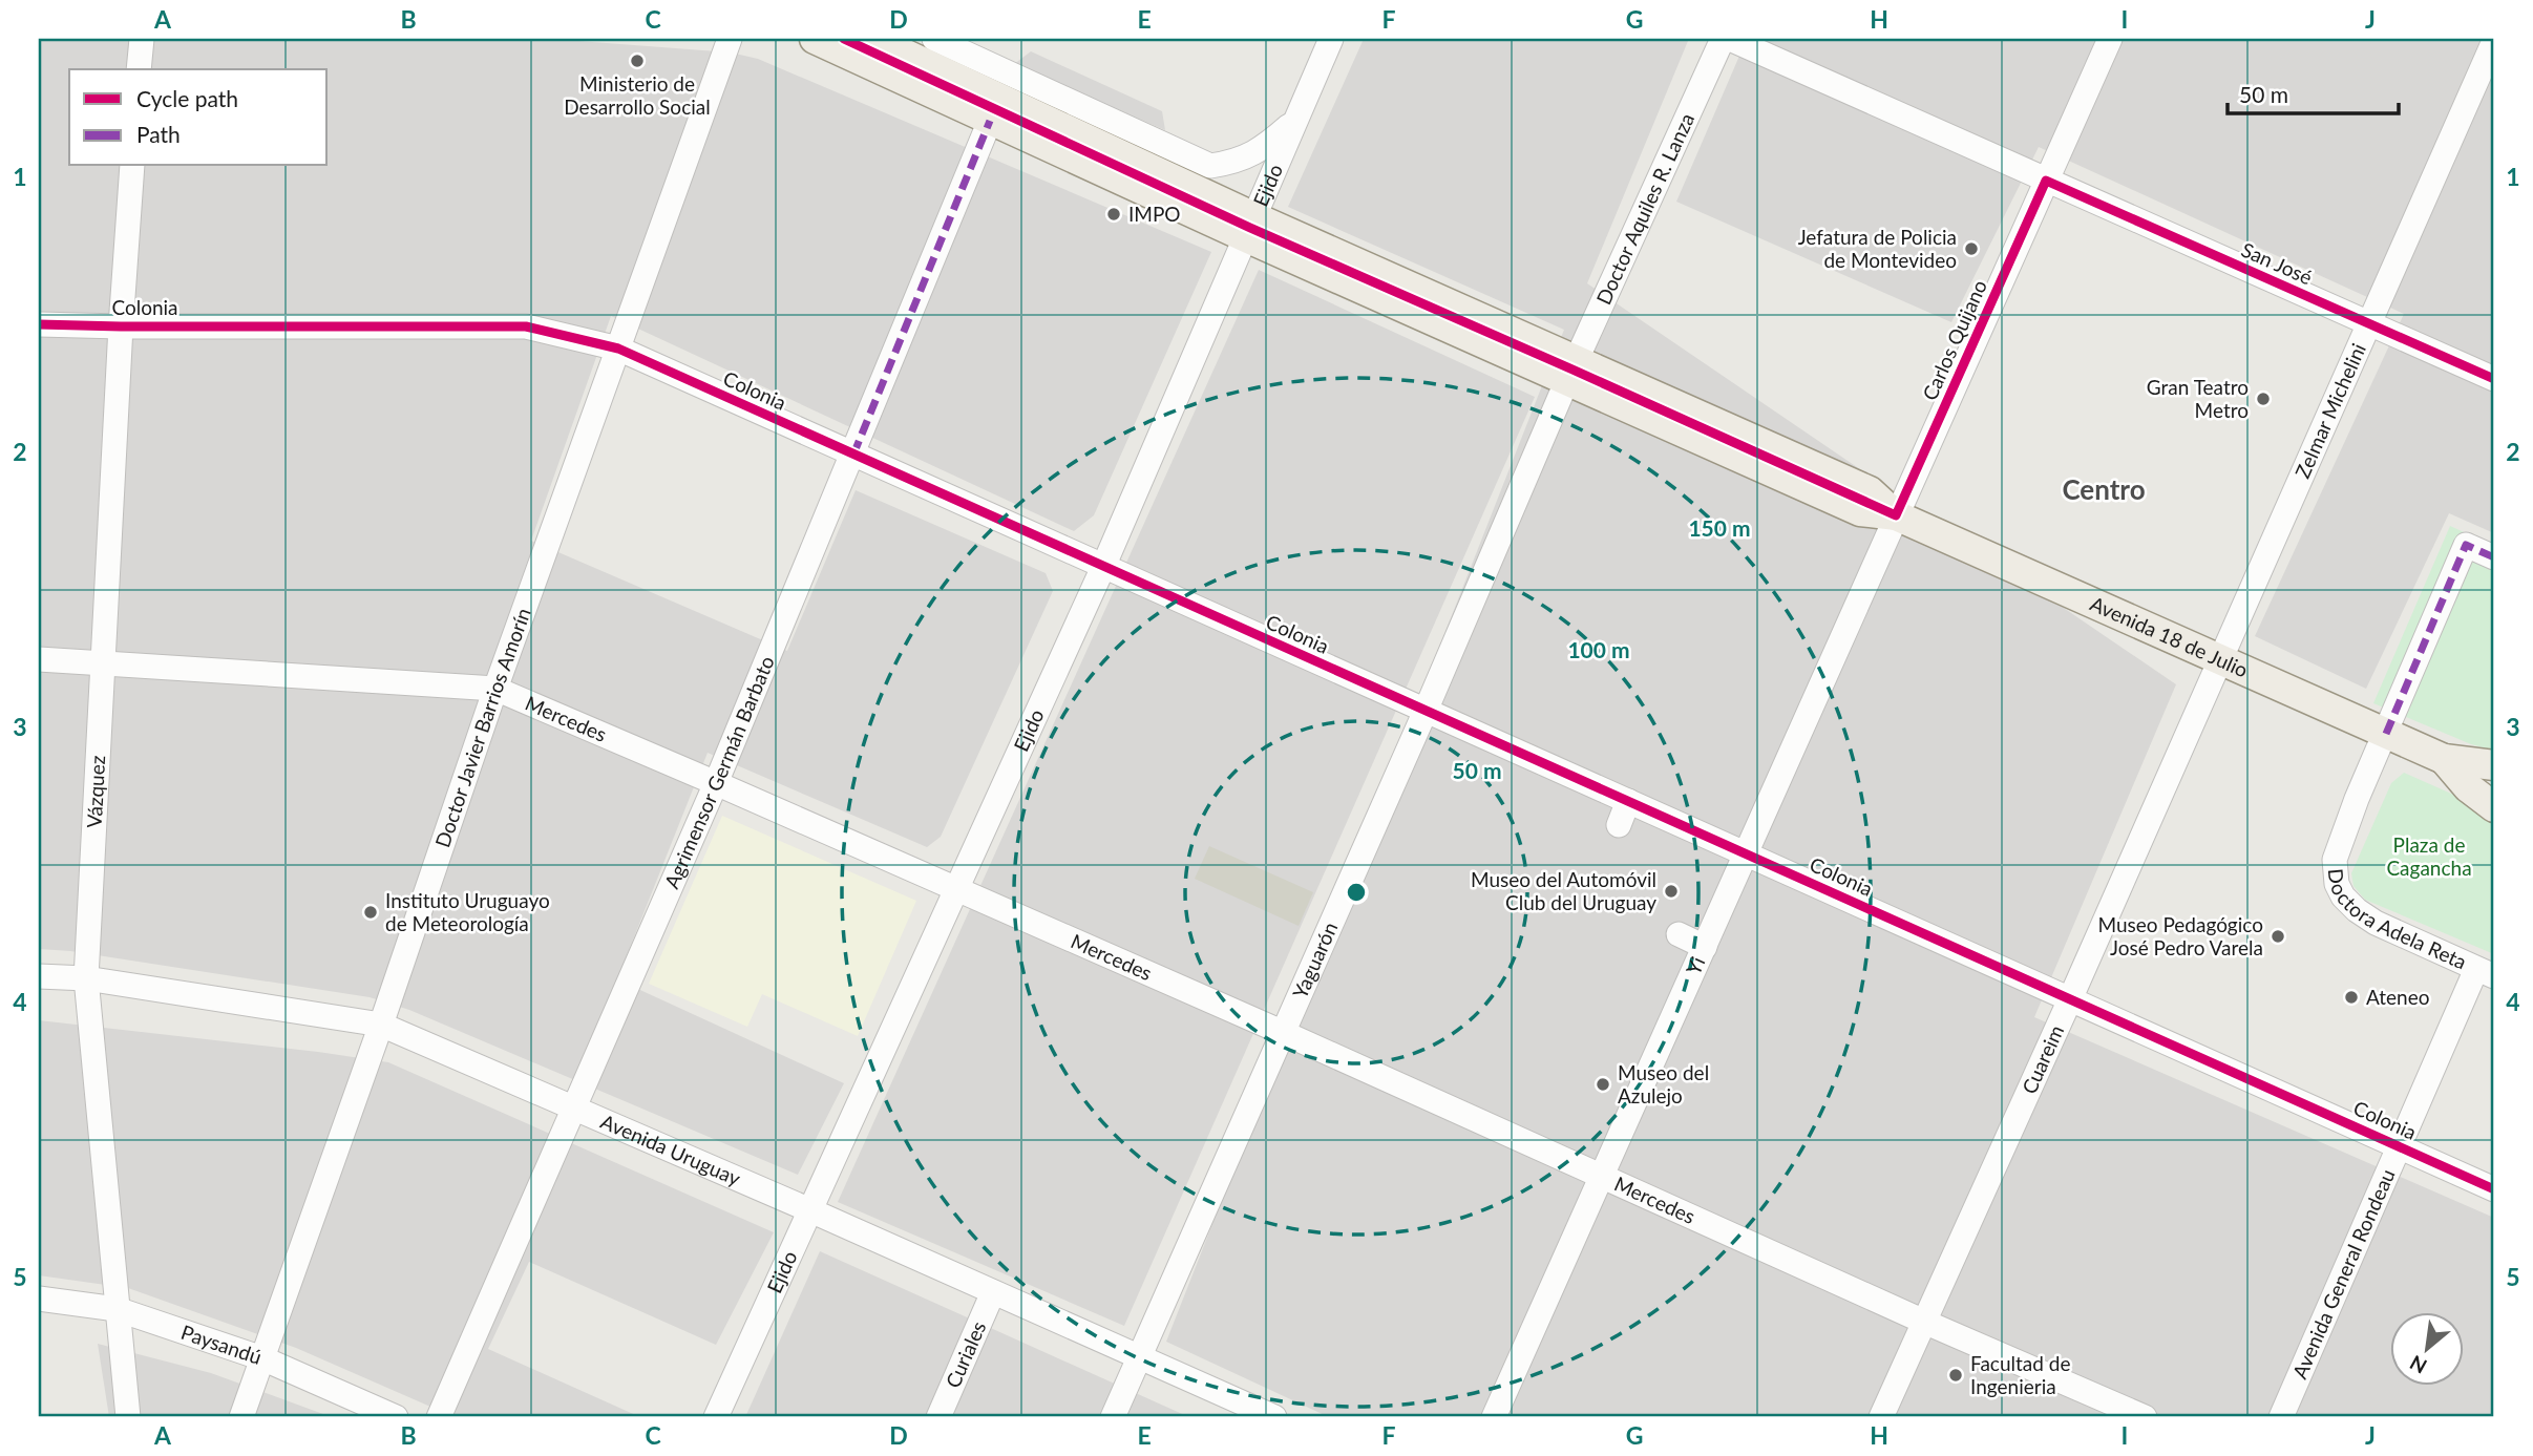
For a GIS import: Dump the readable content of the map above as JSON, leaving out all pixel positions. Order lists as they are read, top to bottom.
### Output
{
  "streets": {
    "main road": ["Avenida 18 de Julio"],
    "street": [
      "Ejido",
      "Doctor Aquiles R. Lanza",
      "San José",
      "Colonia",
      "Carlos Quijano",
      "Zelmar Michelini",
      "Mercedes",
      "Doctor Javier Barrios Amorín",
      "Agrimensor Germán Barbato",
      "Vázquez",
      "Doctora Adela Reta",
      "Yaguarón",
      "Yi",
      "Cuareim",
      "Avenida Uruguay",
      "Avenida General Rondeau",
      "Paysandú",
      "Curiales"
    ]
  },
  "crossings": [
    ["Ejido", "Colonia"],
    ["Ejido", "Avenida 18 de Julio"],
    ["Ejido", "Mercedes"],
    ["Ejido", "Avenida Uruguay"],
    ["Doctor Aquiles R. Lanza", "Avenida 18 de Julio"],
    ["Doctor Aquiles R. Lanza", "Yaguarón"],
    ["San José", "Carlos Quijano"],
    ["San José", "Zelmar Michelini"],
    ["Colonia", "Doctor Javier Barrios Amorín"],
    ["Colonia", "Agrimensor Germán Barbato"],
    ["Colonia", "Vázquez"],
    ["Colonia", "Yaguarón"],
    ["Colonia", "Yi"],
    ["Colonia", "Cuareim"],
    ["Colonia", "Avenida General Rondeau"],
    ["Carlos Quijano", "Avenida 18 de Julio"],
    ["Carlos Quijano", "Yi"],
    ["Zelmar Michelini", "Avenida 18 de Julio"],
    ["Zelmar Michelini", "Cuareim"],
    ["Avenida 18 de Julio", "Agrimensor Germán Barbato"],
    ["Avenida 18 de Julio", "Doctora Adela Reta"],
    ["Avenida 18 de Julio", "Yaguarón"],
    ["Avenida 18 de Julio", "Yi"],
    ["Avenida 18 de Julio", "Cuareim"],
    ["Mercedes", "Doctor Javier Barrios Amorín"],
    ["Mercedes", "Agrimensor Germán Barbato"],
    ["Mercedes", "Vázquez"],
    ["Mercedes", "Yaguarón"],
    ["Mercedes", "Yi"],
    ["Mercedes", "Cuareim"],
    ["Doctor Javier Barrios Amorín", "Avenida Uruguay"],
    ["Doctor Javier Barrios Amorín", "Paysandú"],
    ["Agrimensor Germán Barbato", "Avenida Uruguay"],
    ["Vázquez", "Avenida Uruguay"],
    ["Vázquez", "Paysandú"],
    ["Doctora Adela Reta", "Avenida General Rondeau"],
    ["Yaguarón", "Avenida Uruguay"],
    ["Avenida Uruguay", "Curiales"]
  ],
  "districts": ["Centro"],
  "parks": ["Plaza de Cagancha"],
  "places": [
    "Ministerio de Desarrollo Social",
    "IMPO",
    "Jefatura de Policia de Montevideo",
    "Gran Teatro Metro",
    "Museo del Automóvil Club del Uruguay",
    "Instituto Uruguayo de Meteorología",
    "Museo Pedagógico José Pedro Varela",
    "Ateneo",
    "Museo del Azulejo",
    "Facultad de Ingenieria"
  ],
  "legend": ["Cycle path", "Path"],
  "scale_bar": "50 m",
  "north": "bottom left",
  "grid": {
    "columns": [
      "A",
      "B",
      "C",
      "D",
      "E",
      "F",
      "G",
      "H",
      "I",
      "J"
    ],
    "rows": [
      "1",
      "2",
      "3",
      "4",
      "5"
    ]
  },
  "rings": ["150 m", "100 m", "50 m"]
}
